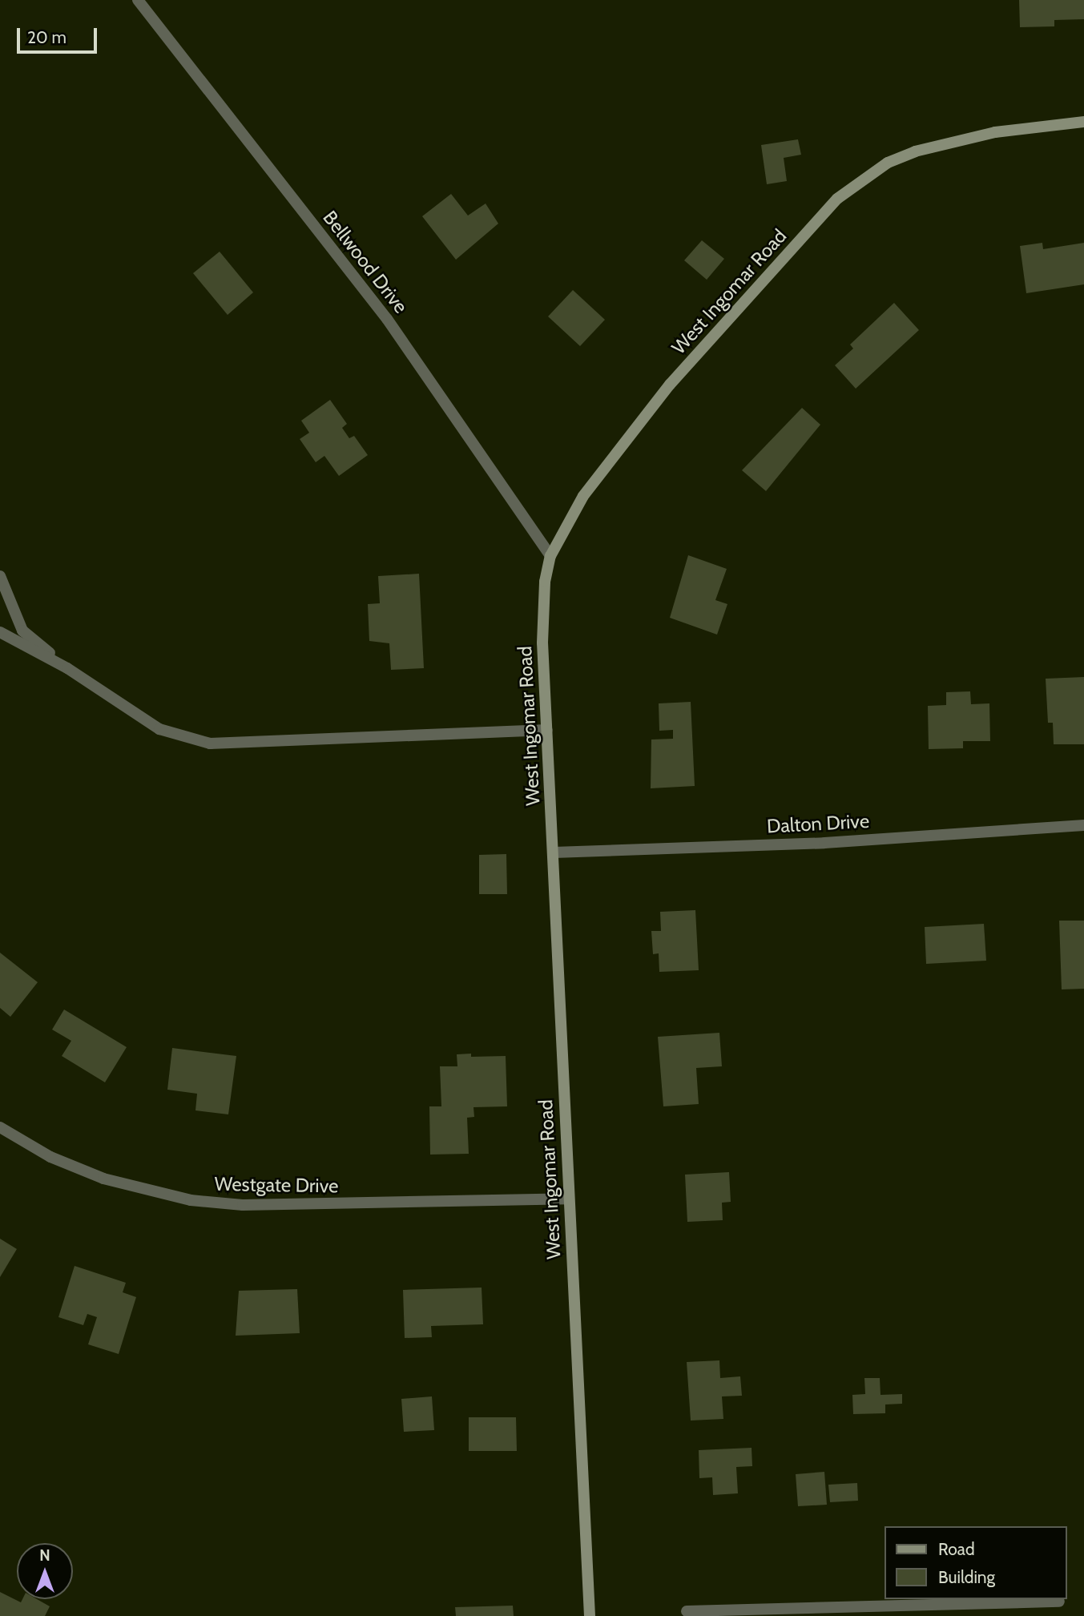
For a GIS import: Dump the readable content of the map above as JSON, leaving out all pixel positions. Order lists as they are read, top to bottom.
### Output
{
  "streets": {
    "street": [
      "Bellwood Drive",
      "West Ingomar Road",
      "Dalton Drive",
      "Westgate Drive"
    ]
  },
  "crossings": [
    ["Bellwood Drive", "West Ingomar Road"],
    ["West Ingomar Road", "Dalton Drive"],
    ["West Ingomar Road", "Westgate Drive"]
  ],
  "legend": ["Road", "Building"],
  "scale_bar": "20 m",
  "north": "top"
}
